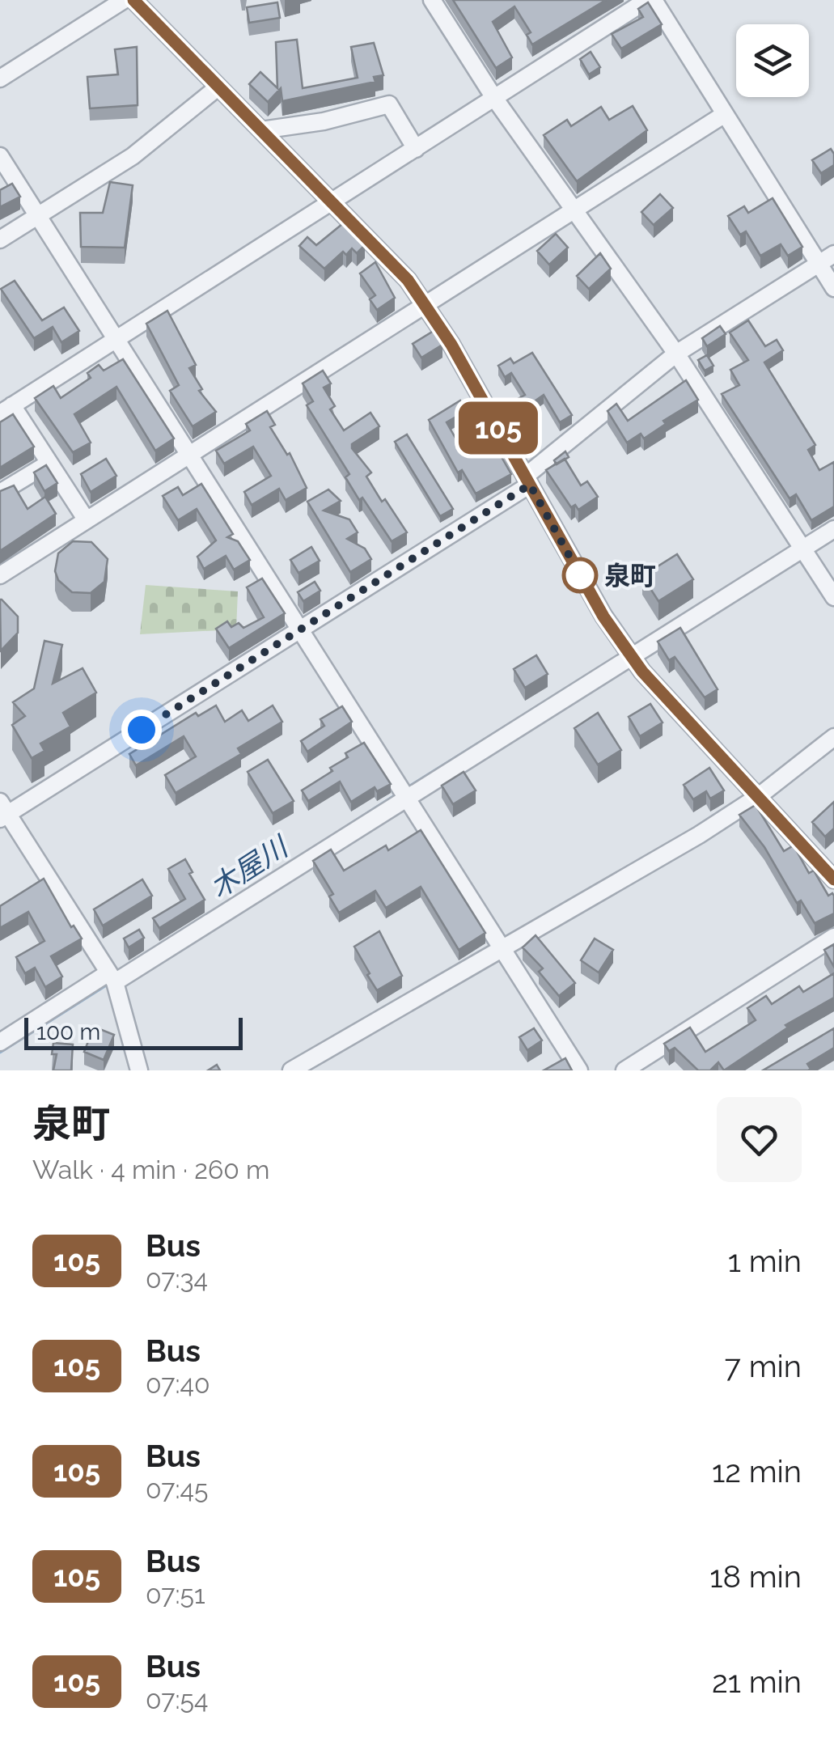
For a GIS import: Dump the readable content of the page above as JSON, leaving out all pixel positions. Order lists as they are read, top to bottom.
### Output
{
  "water": ["木屋川"],
  "places": ["泉町"],
  "lines": ["bus line 105"],
  "scale_bar": "100 m",
  "page": {
    "on_map": "105",
    "scale": "100 m",
    "heading": ["泉町", "Walk · 4 min · 260 m"],
    "list": [
      {
        "mark": "105",
        "name": "Bus",
        "note": "07:34",
        "value": "1 min"
      },
      {
        "mark": "105",
        "name": "Bus",
        "note": "07:40",
        "value": "7 min"
      },
      {
        "mark": "105",
        "name": "Bus",
        "note": "07:45",
        "value": "12 min"
      },
      {
        "mark": "105",
        "name": "Bus",
        "note": "07:51",
        "value": "18 min"
      },
      {
        "mark": "105",
        "name": "Bus",
        "note": "07:54",
        "value": "21 min"
      }
    ]
  }
}
